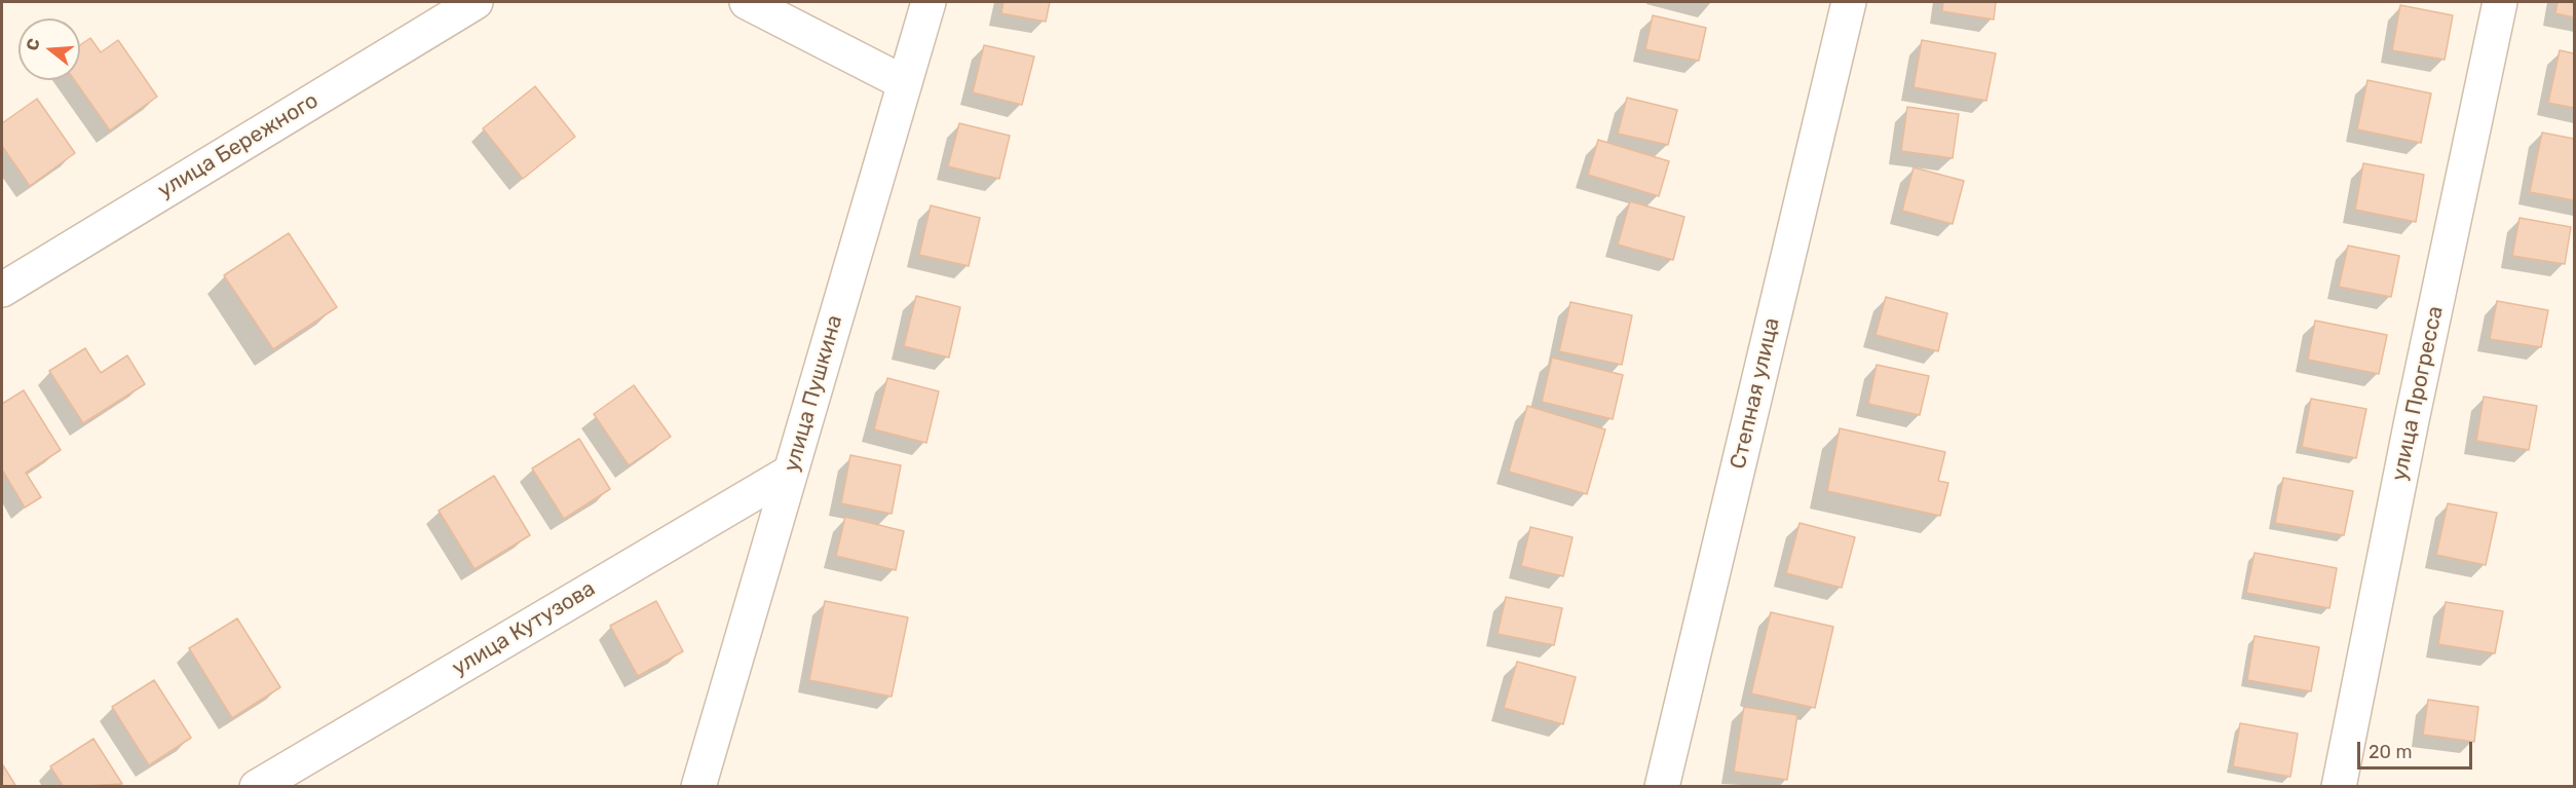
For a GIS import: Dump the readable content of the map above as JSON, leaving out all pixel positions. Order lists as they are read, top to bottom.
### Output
{
  "streets": {
    "street": [
      "улица Бережного",
      "улица Пушкина",
      "Степная улица",
      "улица Прогресса",
      "улица Кутузова"
    ]
  },
  "crossings": [
    ["улица Пушкина", "улица Кутузова"]
  ],
  "scale_bar": "20 m",
  "north": "left"
}
